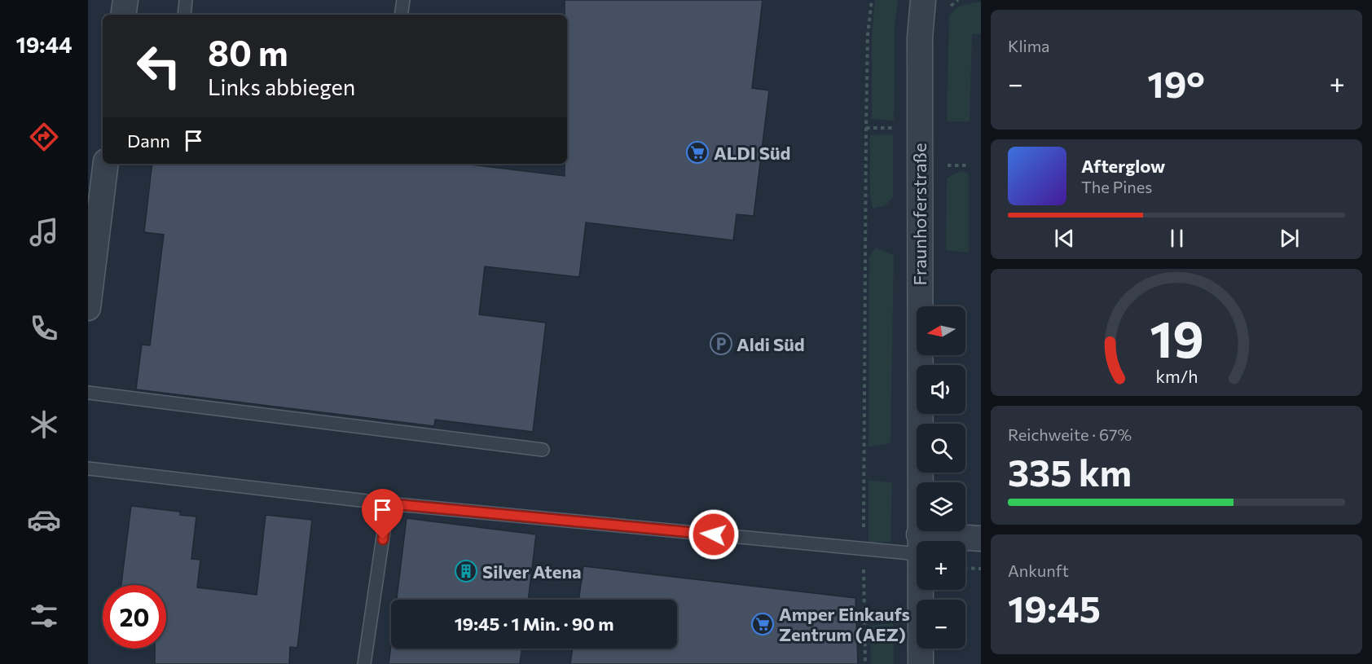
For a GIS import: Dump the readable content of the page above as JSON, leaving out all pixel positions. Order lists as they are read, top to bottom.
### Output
{
  "streets": {
    "street": ["Fraunhoferstraße"]
  },
  "places": {
    "supermarket": ["ALDI Süd", "Amper Einkaufs Zentrum (AEZ)"],
    "parking": ["Aldi Süd"],
    "building": ["Silver Atena"]
  },
  "north": "left",
  "page": {
    "tabs": "19:44",
    "tile": [
      "Klima",
      ["Reichweite · 67%", "335 km"],
      ["Ankunft", "19:45"]
    ],
    "turn": ["80 m", "Links abbiegen"],
    "heat": ["−", "19°", "+"],
    "then": "Dann",
    "song": ["Afterglow", "The Pines"],
    "map_buttons": ["+", "−"],
    "limit": "20",
    "trip": "19:45 · 1 Min. · 90 m",
    "gauge": ["19", "km/h"]
  }
}
